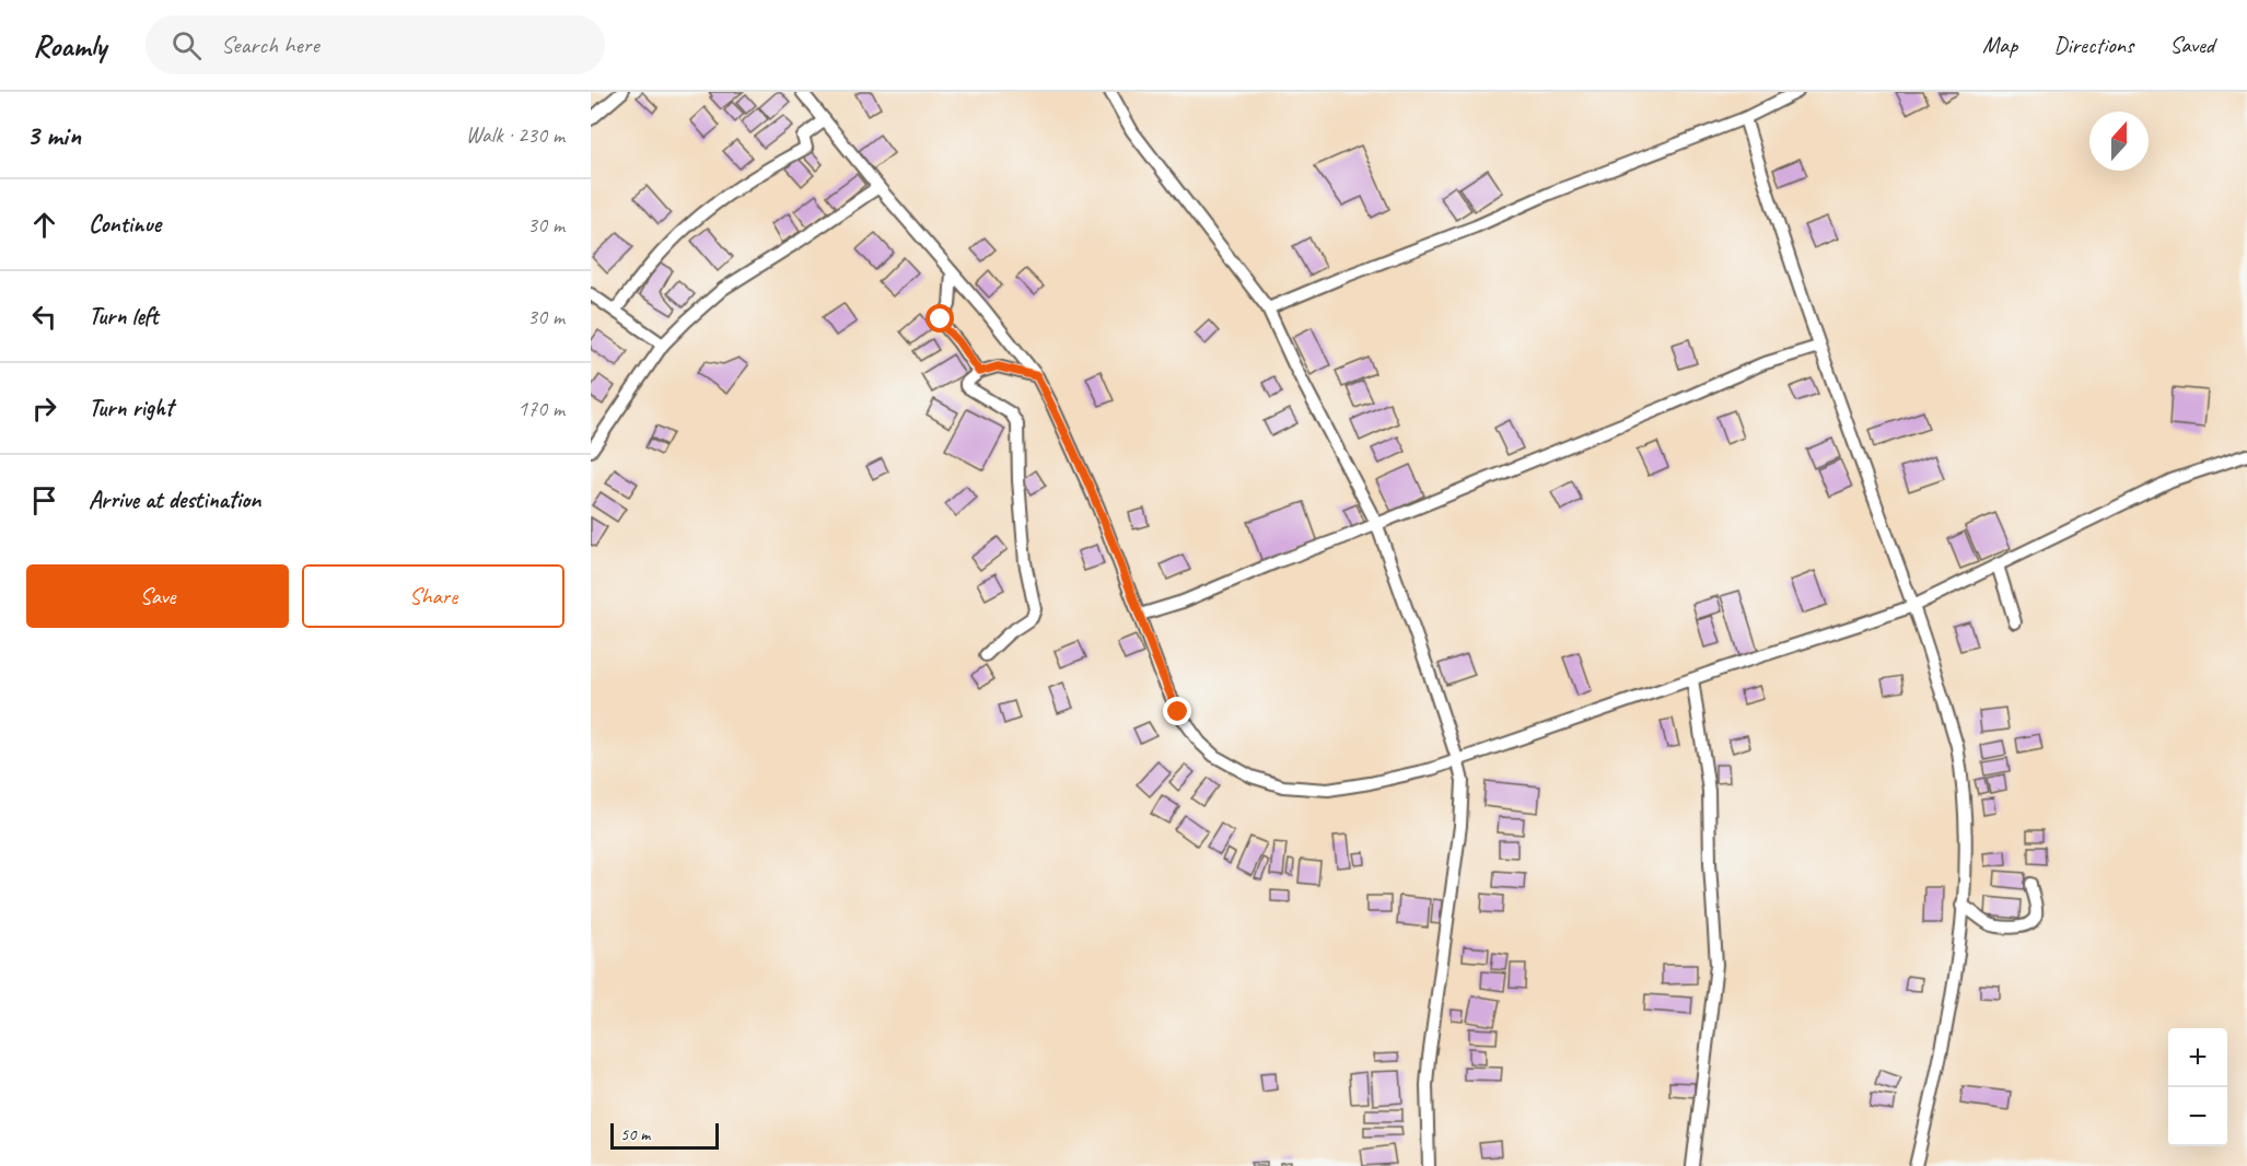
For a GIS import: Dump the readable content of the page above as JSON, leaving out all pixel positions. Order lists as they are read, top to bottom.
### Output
{
  "scale_bar": "50 m",
  "north": "top",
  "page": {
    "header": "Roamly",
    "search": "Search here",
    "nav": ["Map", "Directions", "Saved"],
    "heading": ["3 min", "Walk · 230 m"],
    "list": [
      ["Continue", "30 m"],
      ["Turn left", "30 m"],
      ["Turn right", "170 m"],
      "Arrive at destination"
    ],
    "buttons": ["Save", "Share"],
    "map_buttons": ["+", "−"],
    "scale": "50 m"
  }
}
